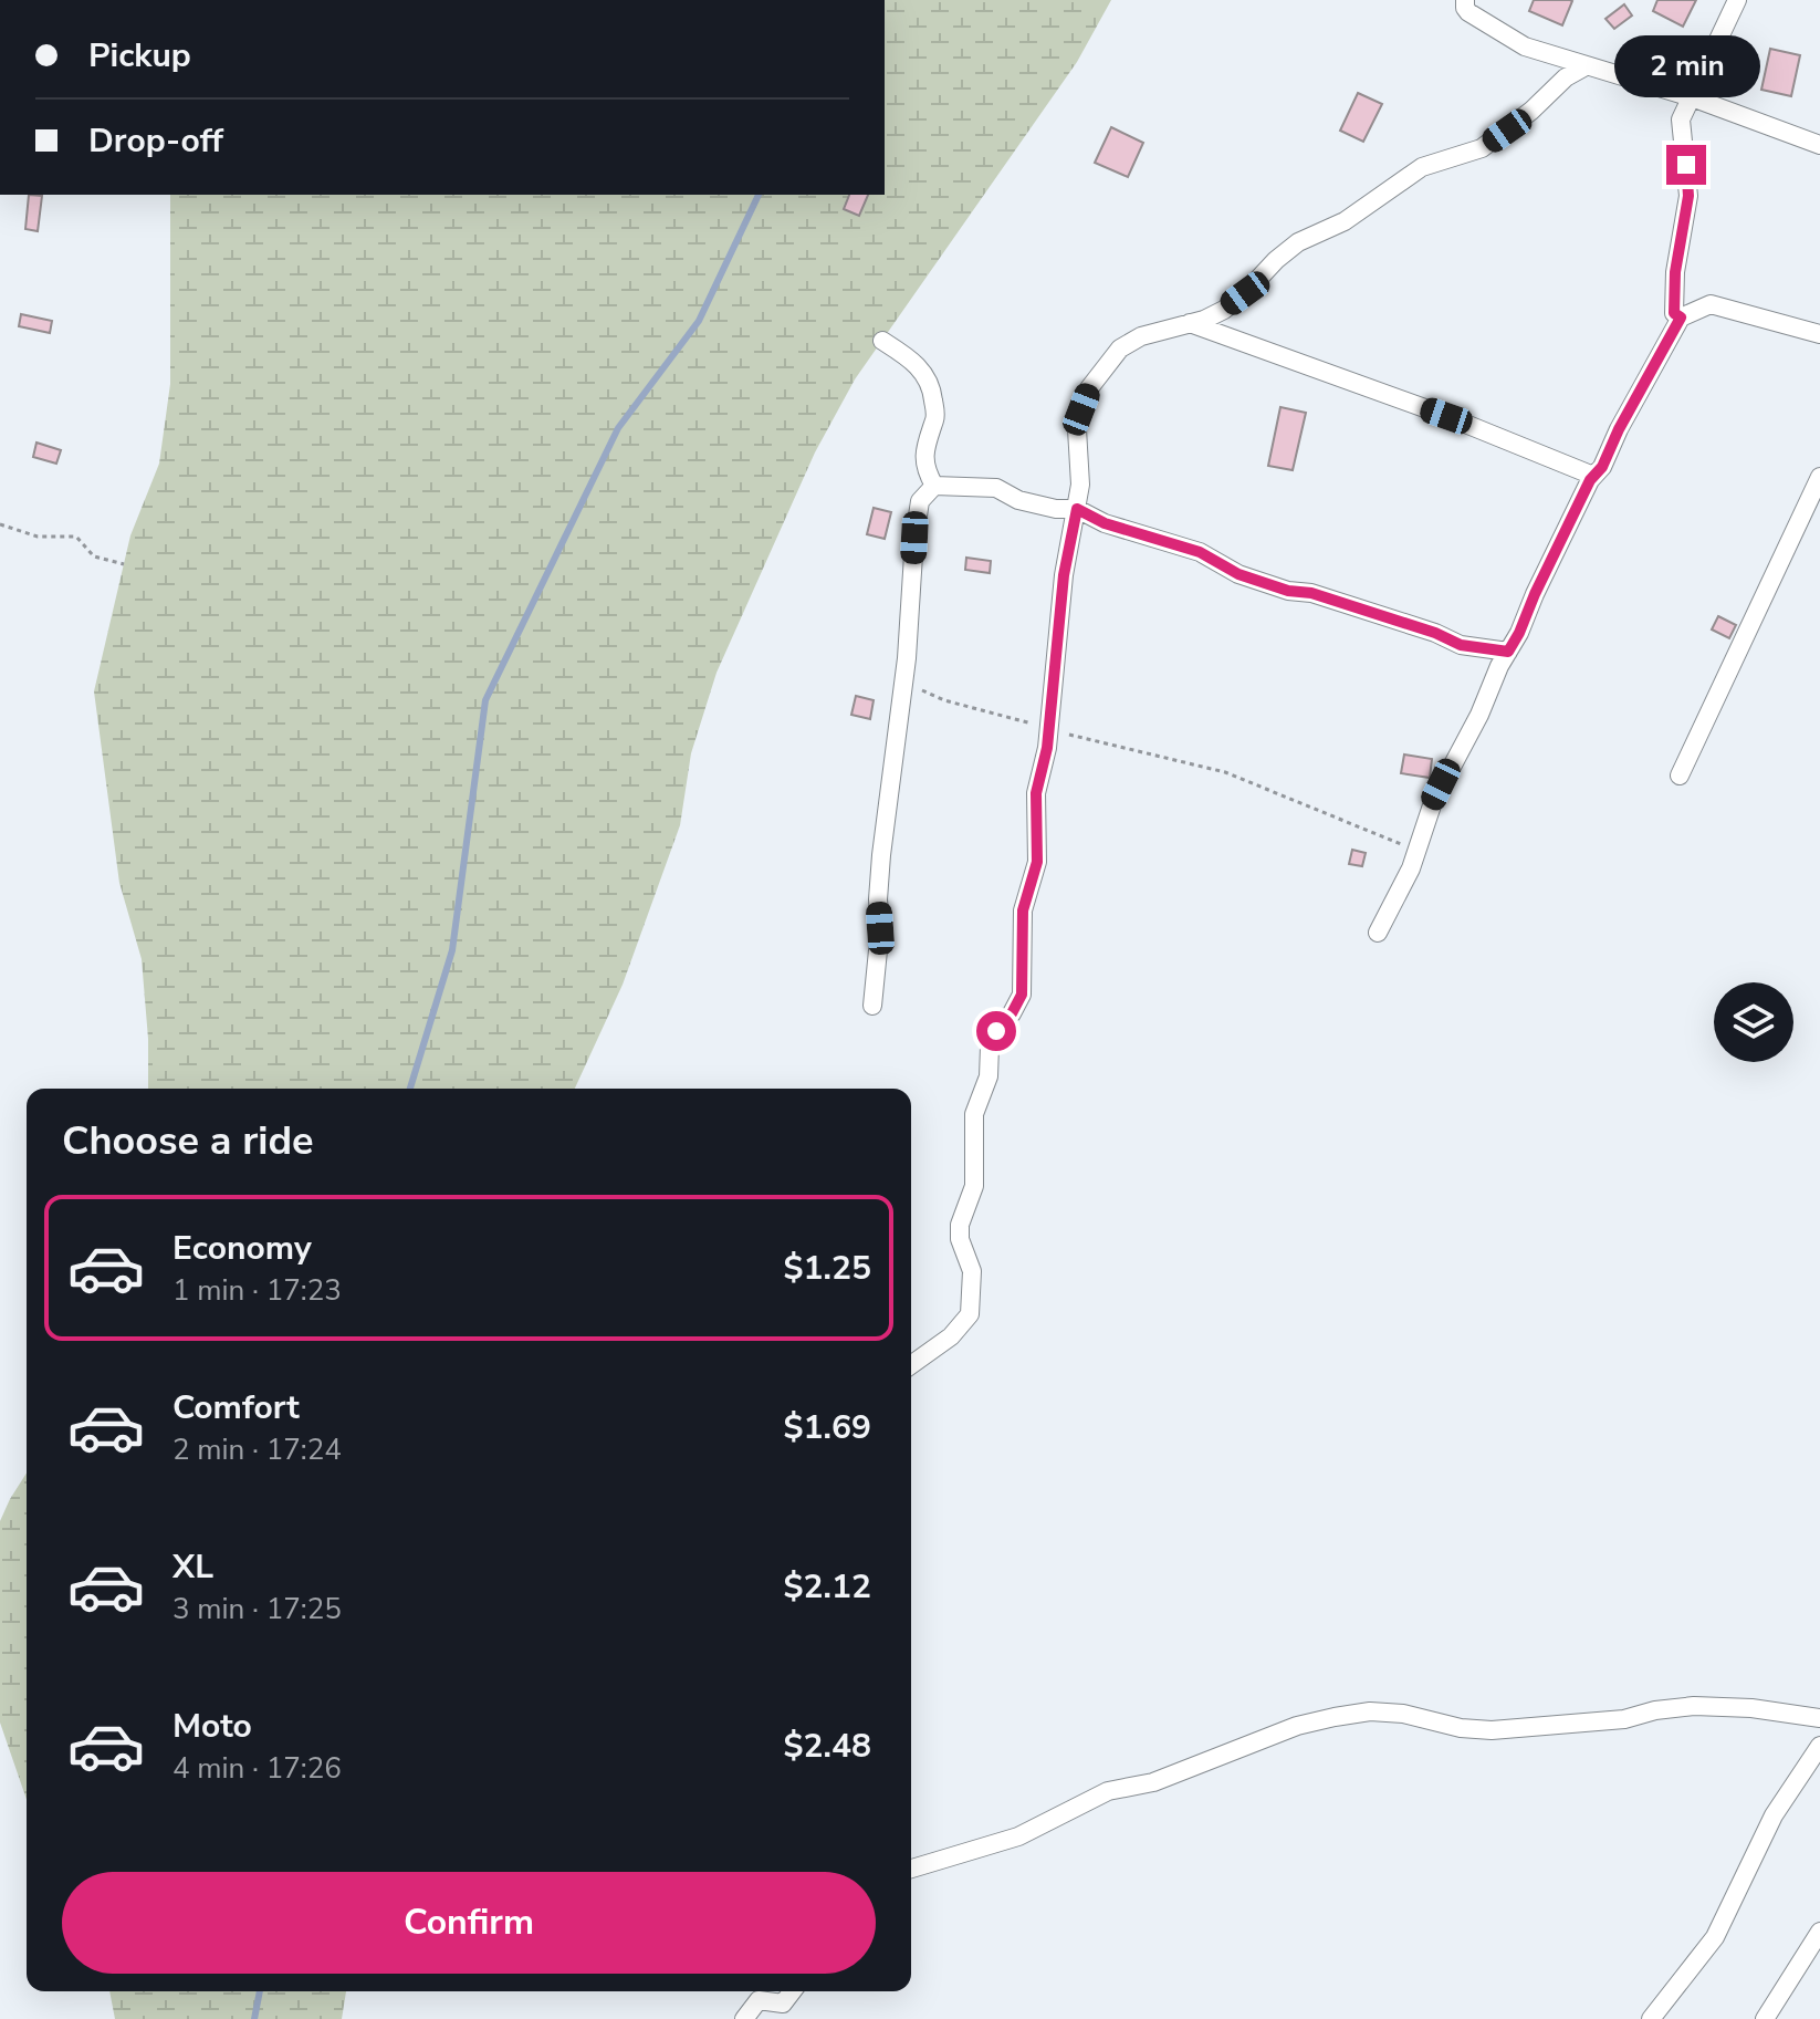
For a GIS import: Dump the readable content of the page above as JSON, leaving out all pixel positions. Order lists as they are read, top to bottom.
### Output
{
  "page": {
    "banner": ["Pickup", "Drop-off"],
    "bubble": "2 min",
    "heading": "Choose a ride",
    "list": [
      {
        "name": "Economy",
        "note": "1 min · 17:23",
        "value": "$1.25"
      },
      {
        "name": "Comfort",
        "note": "2 min · 17:24",
        "value": "$1.69"
      },
      {
        "name": "XL",
        "note": "3 min · 17:25",
        "value": "$2.12"
      },
      {
        "name": "Moto",
        "note": "4 min · 17:26",
        "value": "$2.48"
      }
    ],
    "buttons": "Confirm"
  }
}
